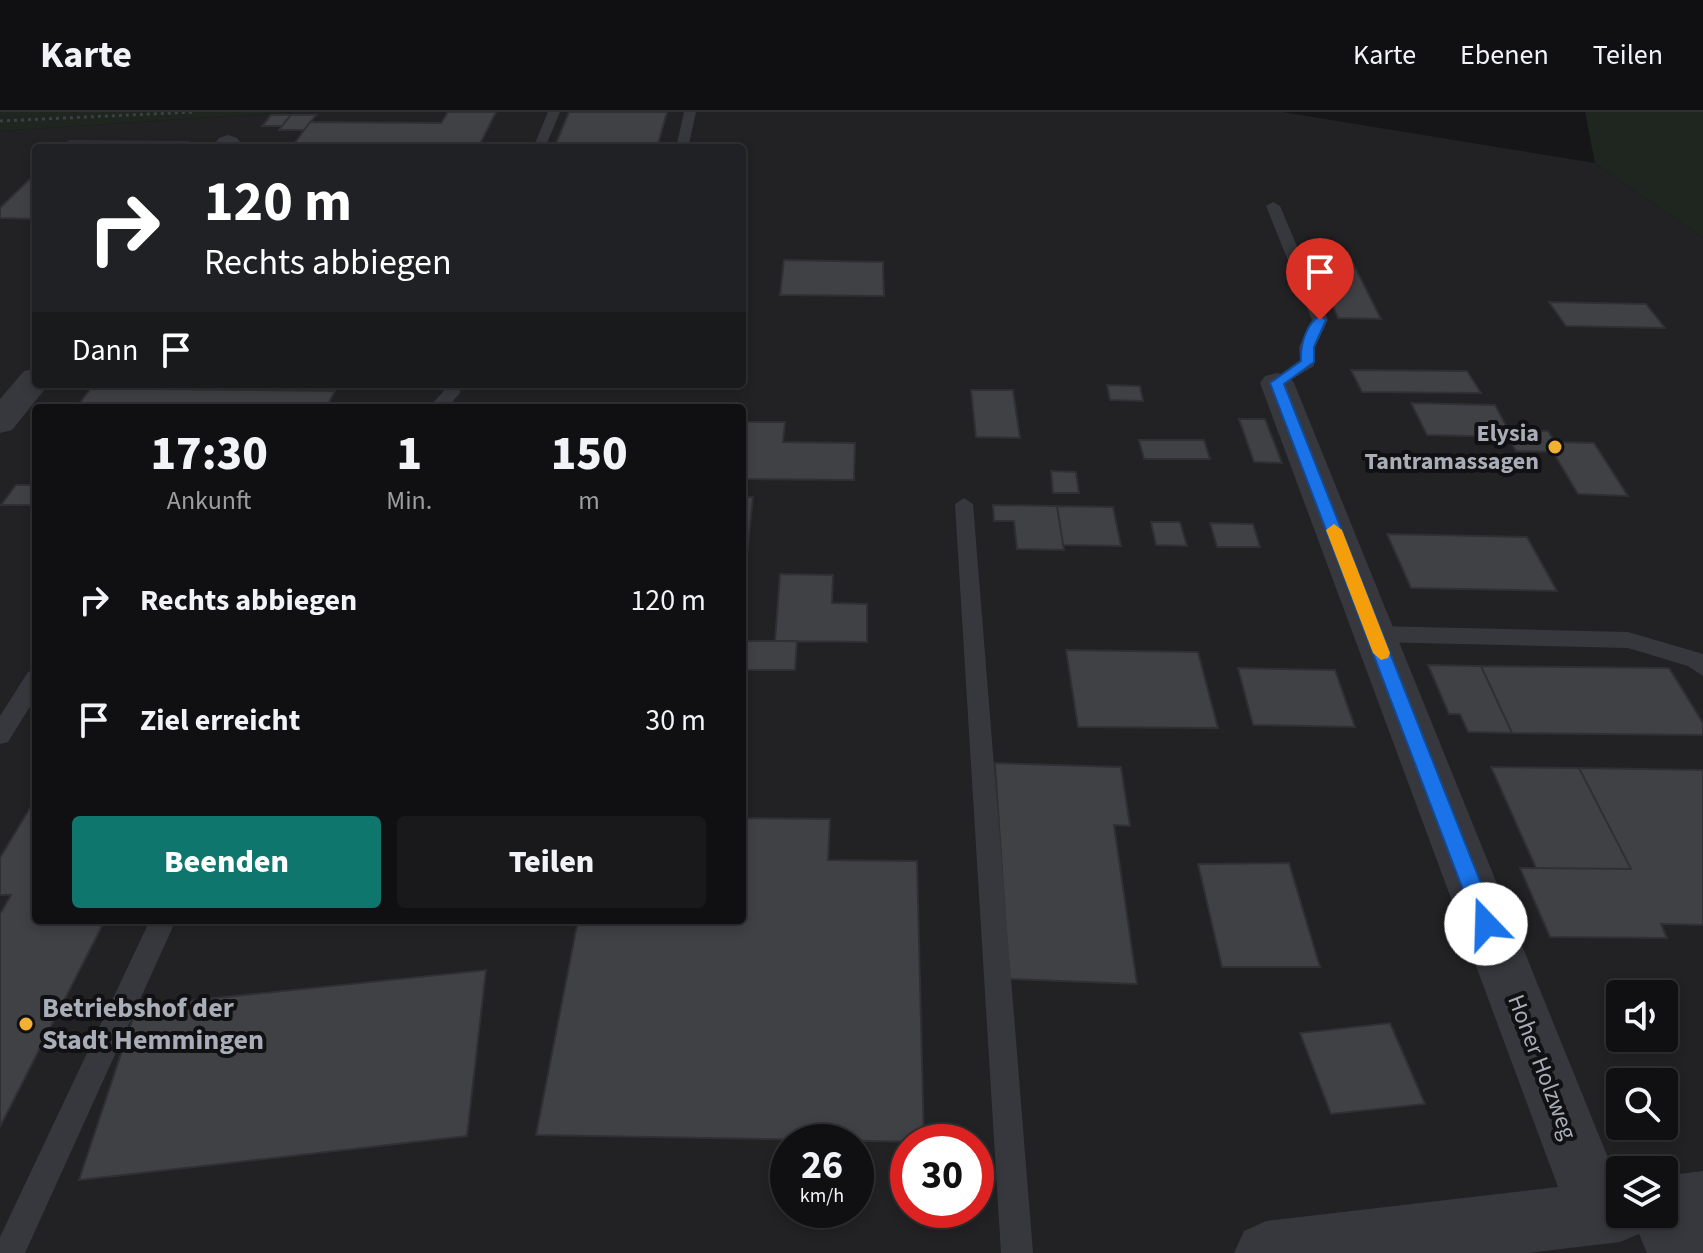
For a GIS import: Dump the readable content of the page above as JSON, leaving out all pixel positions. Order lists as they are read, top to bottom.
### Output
{
  "streets": {
    "street": ["Hoher Holzweg"]
  },
  "places": ["Elysia Tantramassagen", "Betriebshof der Stadt Hemmingen"],
  "page": {
    "header": "Karte",
    "nav": ["Karte", "Ebenen", "Teilen"],
    "turn": ["120 m", "Rechts abbiegen"],
    "then": "Dann",
    "eta": [
      "17:30",
      "Ankunft",
      "1",
      "Min.",
      "150",
      "m"
    ],
    "list": [
      {
        "name": "Rechts abbiegen",
        "value": "120 m"
      },
      {
        "name": "Ziel erreicht",
        "value": "30 m"
      }
    ],
    "buttons": ["Beenden", "Teilen"],
    "speed": "26 km/h",
    "limit": "30"
  }
}
